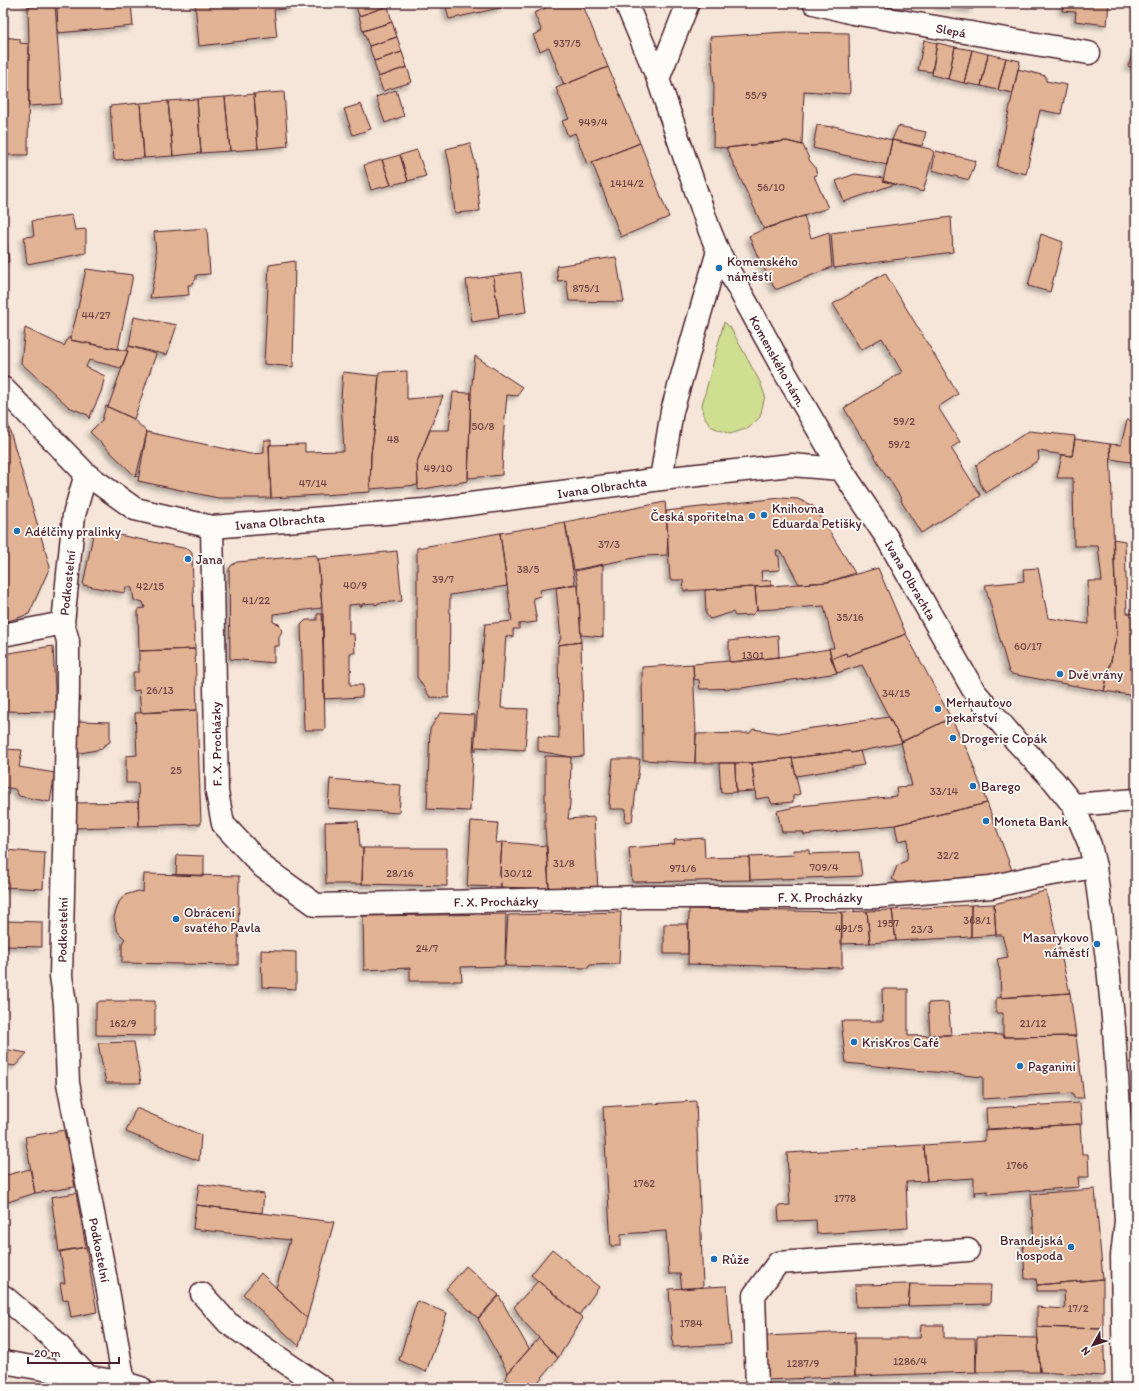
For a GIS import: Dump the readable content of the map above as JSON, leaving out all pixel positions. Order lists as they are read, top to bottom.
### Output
{
  "streets": {
    "street": [
      "Slepá",
      "Komenského nám.",
      "Ivana Olbrachta",
      "Podkostelní",
      "F. X. Procházky"
    ]
  },
  "crossings": [
    ["Komenského nám.", "Ivana Olbrachta"],
    ["Ivana Olbrachta", "Podkostelní"],
    ["Ivana Olbrachta", "F. X. Procházky"]
  ],
  "places": [
    "Komenského náměstí",
    "Knihovna Eduarda Petišky",
    "Česká spořitelna",
    "Adélčiny pralinky",
    "Jana",
    "Dvě vrány",
    "Merhautovo pekařství",
    "Drogerie Copák",
    "Barego",
    "Moneta Bank",
    "Obrácení svatého Pavla",
    "Masarykovo náměstí",
    "KrisKros Café",
    "Paganini",
    "Brandejská hospoda",
    "Růže"
  ],
  "house_numbers": [
    "937/5",
    "55/9",
    "949/4",
    "1414/2",
    "56/10",
    "875/1",
    "44/27",
    "59/2",
    "50/8",
    "48",
    "59/2",
    "49/10",
    "47/14",
    "37/3",
    "38/5",
    "39/7",
    "40/9",
    "42/15",
    "41/22",
    "35/16",
    "60/17",
    "1301",
    "26/13",
    "34/15",
    "25",
    "33/14",
    "32/2",
    "31/8",
    "709/4",
    "971/6",
    "28/16",
    "30/12",
    "368/1",
    "1957",
    "491/5",
    "23/3",
    "24/7",
    "162/9",
    "21/12",
    "1766",
    "1762",
    "1778",
    "17/2",
    "1784",
    "1286/4",
    "1287/9"
  ],
  "scale_bar": "20 m",
  "north": "bottom left"
}
